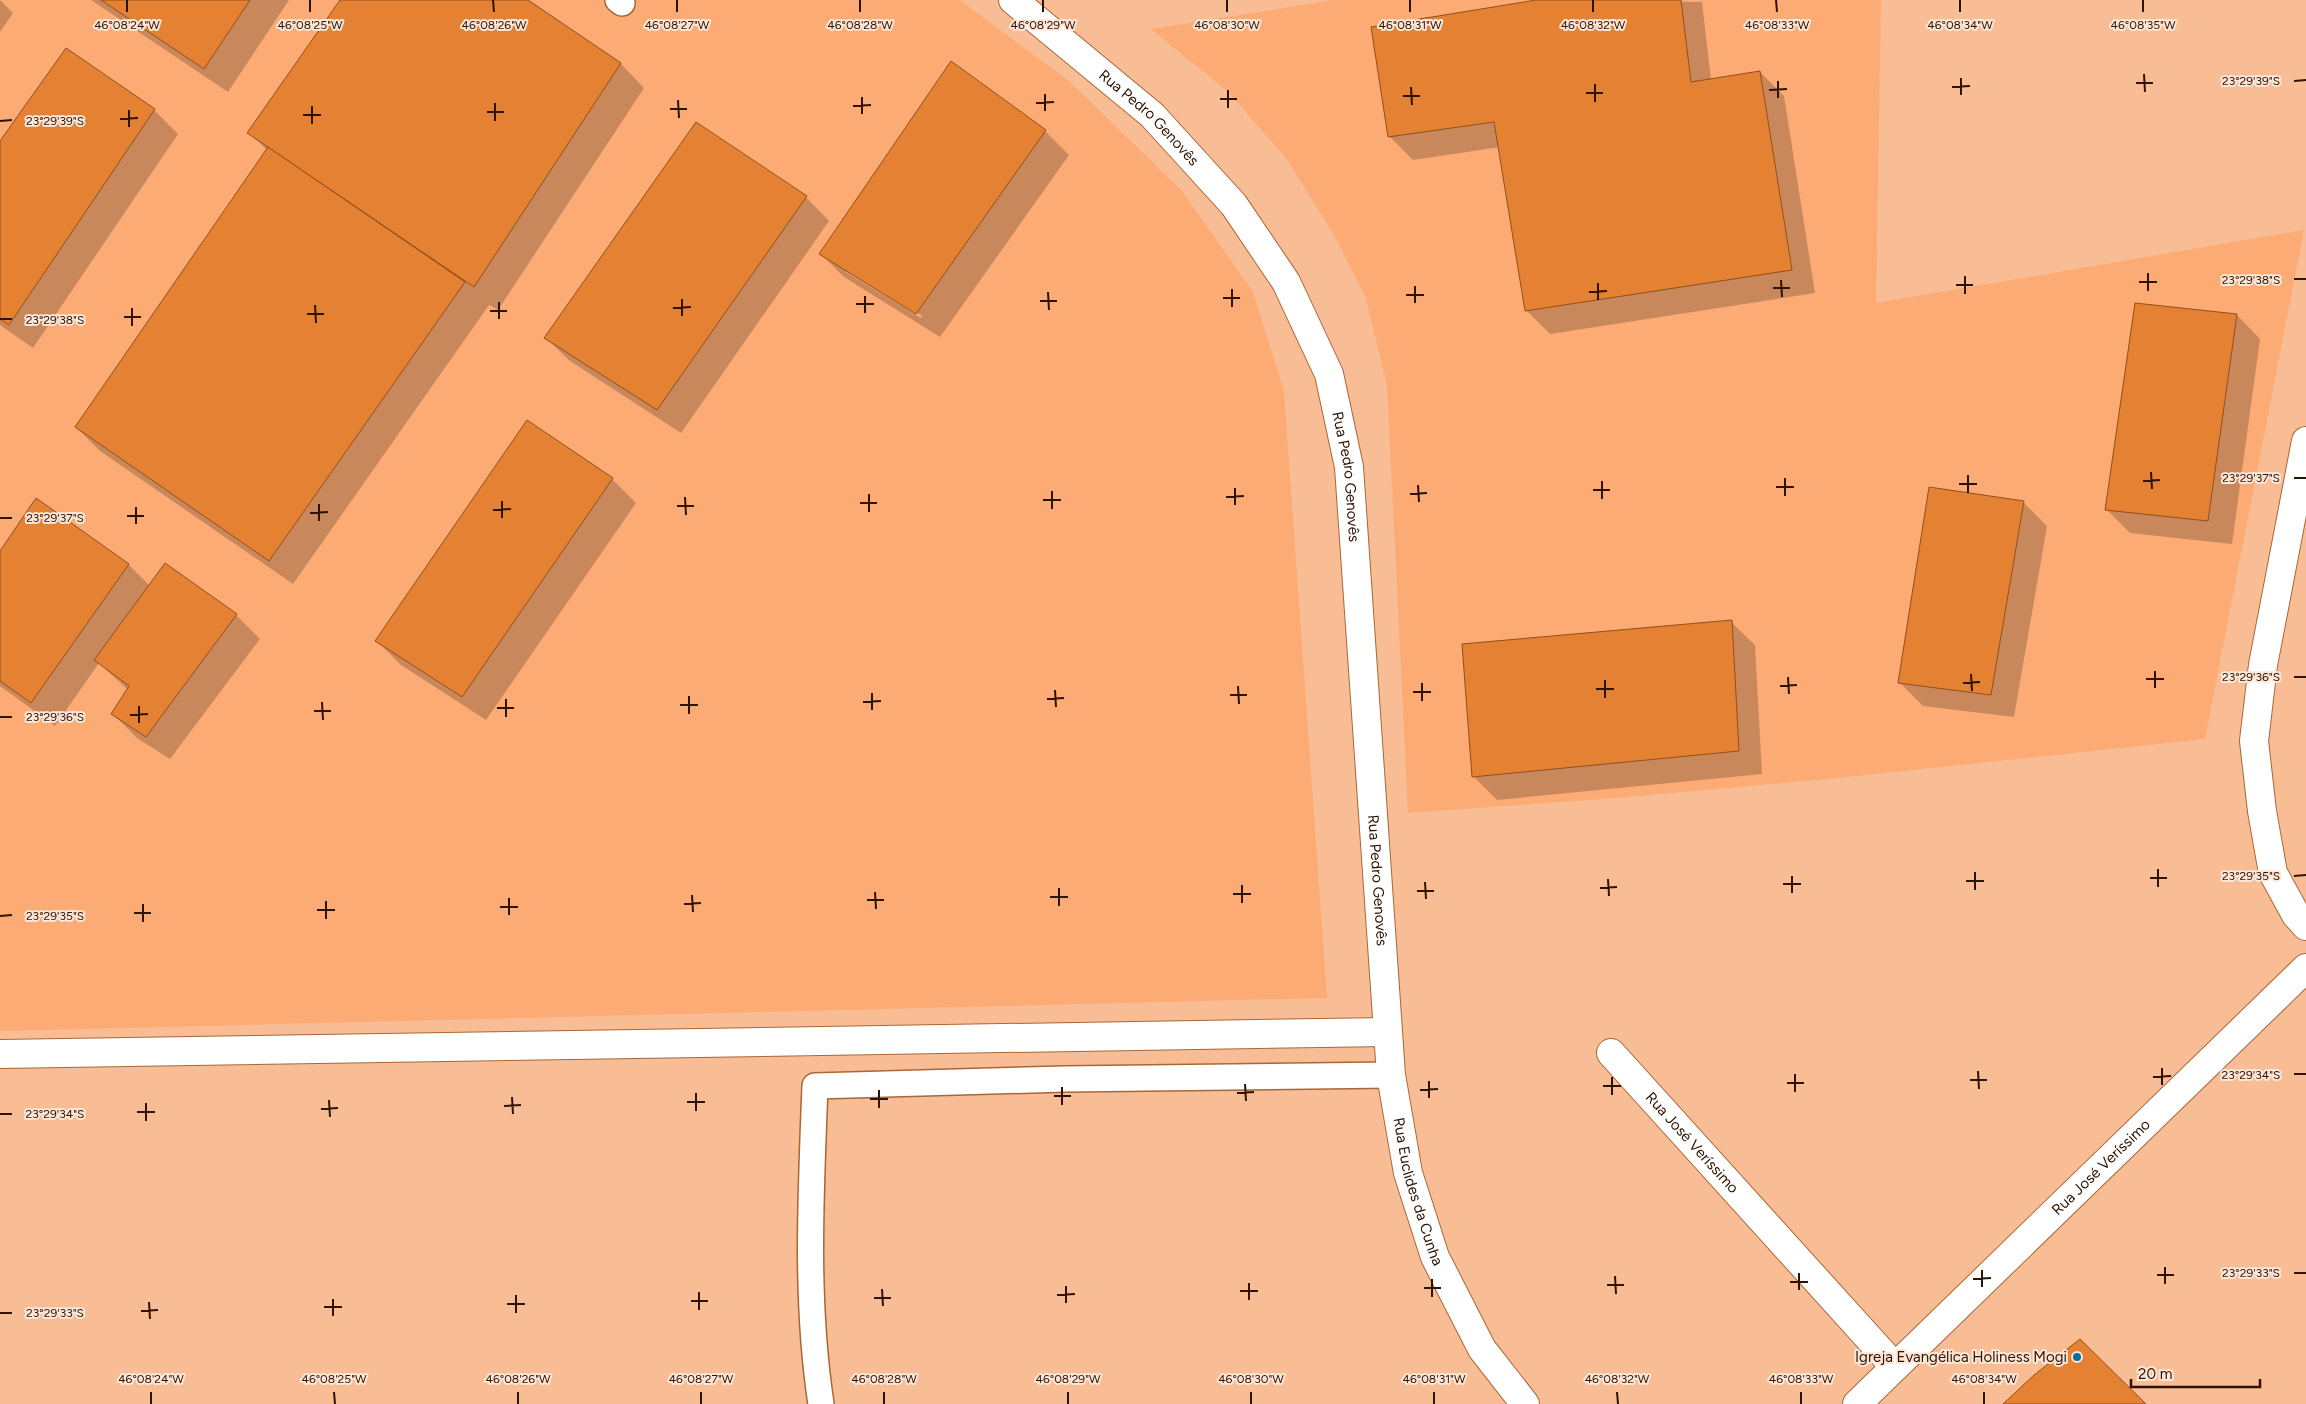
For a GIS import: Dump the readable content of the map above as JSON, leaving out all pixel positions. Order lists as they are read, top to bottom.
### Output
{
  "streets": {
    "street": ["Rua Pedro Genovês", "Rua José Veríssimo", "Rua Euclides da Cunha"]
  },
  "crossings": [
    ["Rua Pedro Genovês", "Rua Euclides da Cunha"]
  ],
  "places": ["Igreja Evangélica Holiness Mogi"],
  "scale_bar": "20 m",
  "coordinates": [
    "46°08'24\"W",
    "46°08'25\"W",
    "46°08'26\"W",
    "46°08'27\"W",
    "46°08'28\"W",
    "46°08'29\"W",
    "46°08'30\"W",
    "46°08'31\"W",
    "46°08'32\"W",
    "46°08'33\"W",
    "46°08'34\"W",
    "46°08'35\"W",
    "23°29'39\"S",
    "23°29'38\"S",
    "23°29'37\"S",
    "23°29'36\"S",
    "23°29'35\"S",
    "23°29'34\"S",
    "23°29'33\"S"
  ]
}
